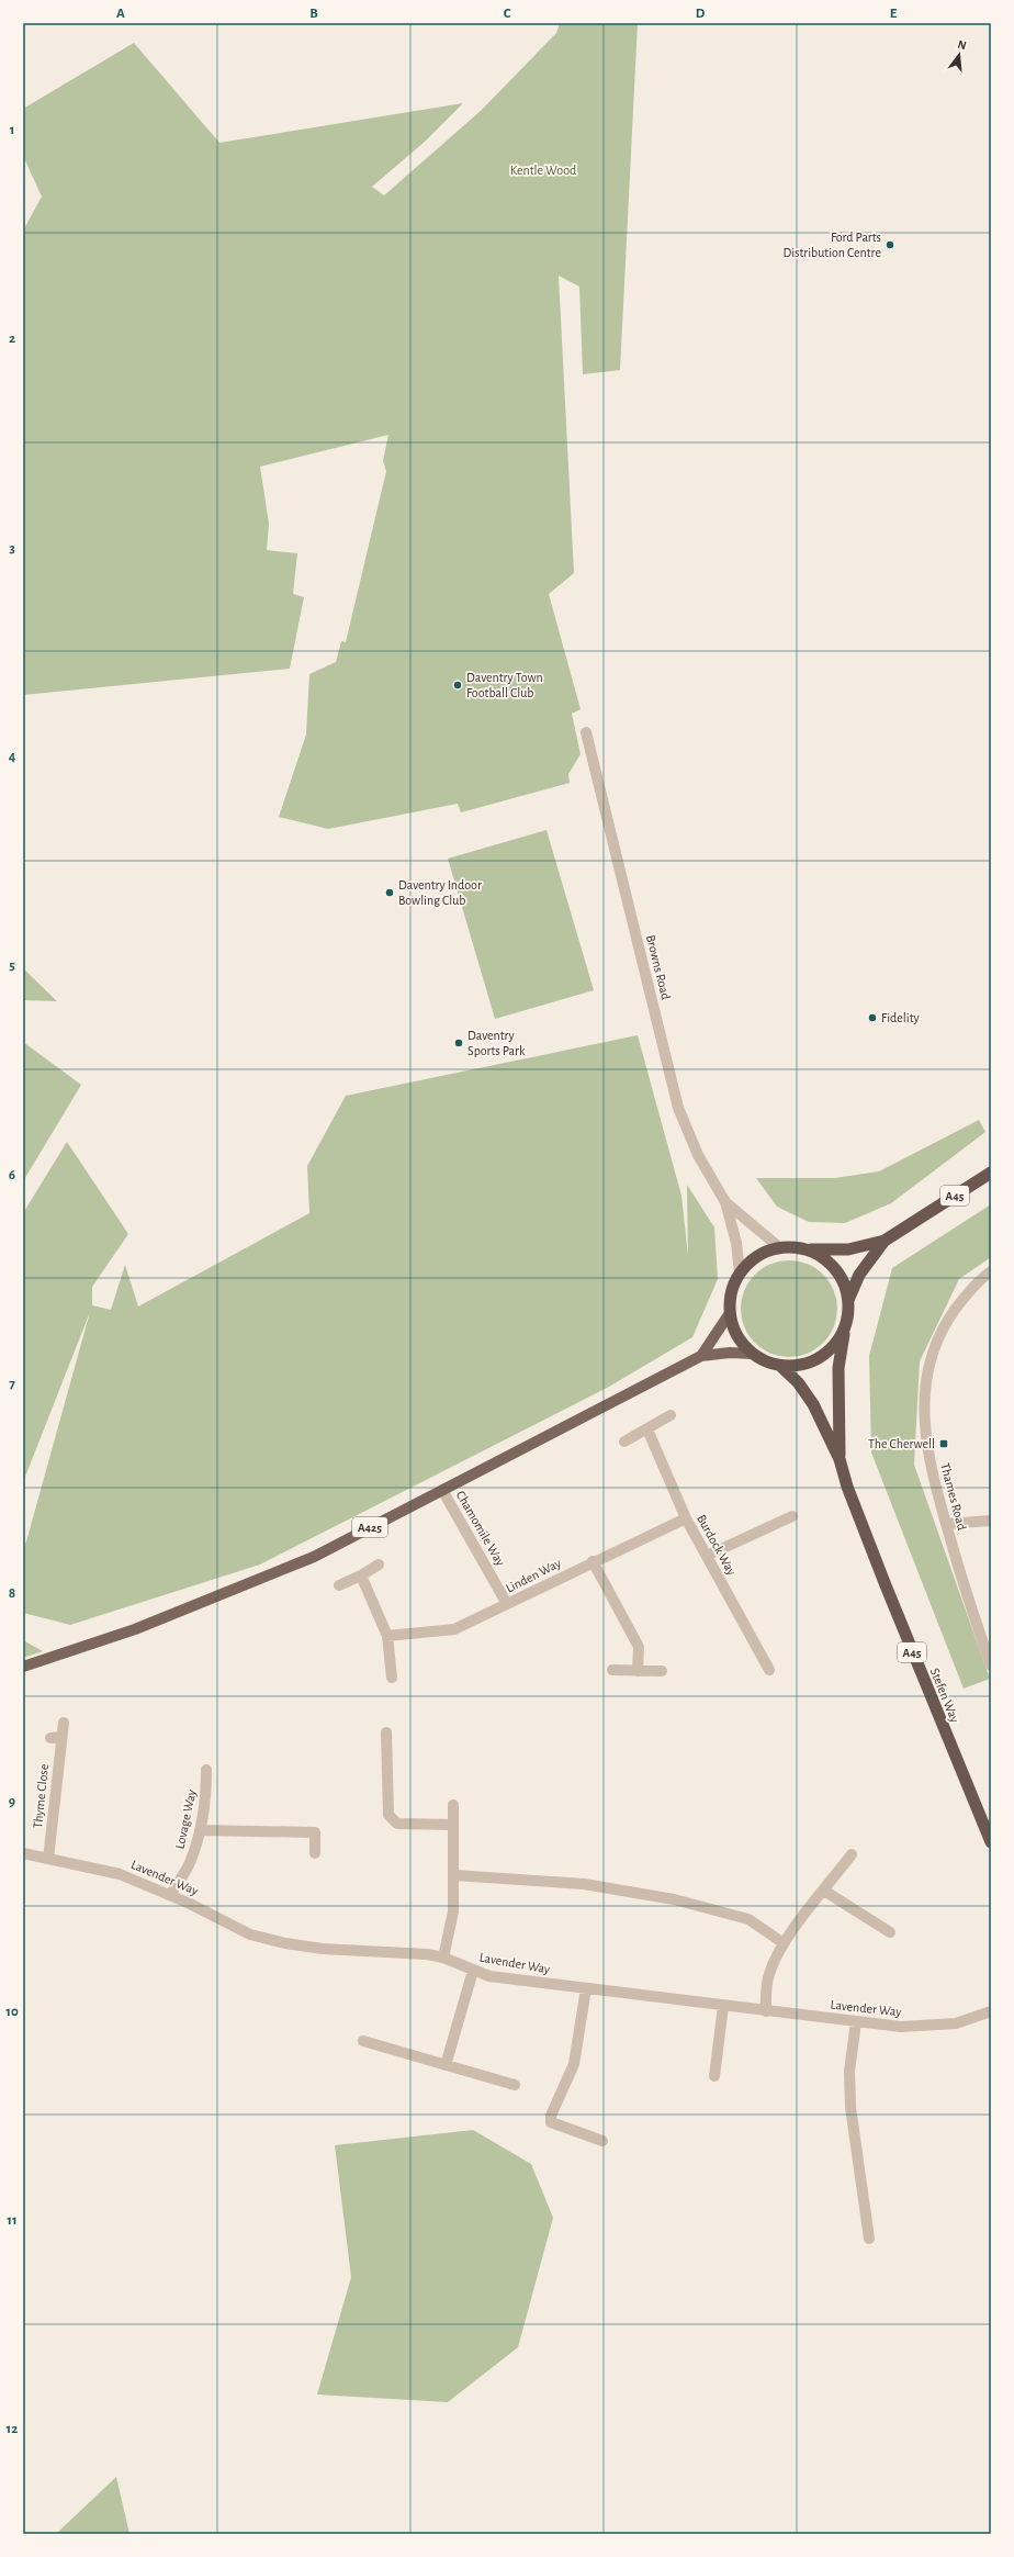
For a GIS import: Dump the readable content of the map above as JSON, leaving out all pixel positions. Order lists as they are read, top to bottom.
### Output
{
  "streets": {
    "highway": ["A45", "Stefen Way"],
    "main road": ["A425"],
    "street": [
      "Browns Road",
      "Thames Road",
      "Chamomile Way",
      "Burdock Way",
      "Linden Way",
      "Thyme Close",
      "Lovage Way",
      "Lavender Way"
    ]
  },
  "crossings": [
    ["Browns Road", "A45"],
    ["A45", "Stefen Way"],
    ["A425", "Chamomile Way"],
    ["Chamomile Way", "Linden Way"],
    ["Burdock Way", "Linden Way"],
    ["Thyme Close", "Lavender Way"],
    ["Lovage Way", "Lavender Way"]
  ],
  "parks": ["Kentle Wood"],
  "places": {
    "other": [
      "Ford Parts Distribution Centre",
      "Daventry Town Football Club",
      "Daventry Indoor Bowling Club",
      "Fidelity",
      "Daventry Sports Park"
    ],
    "transit": ["The Cherwell"]
  },
  "north": "top",
  "grid": {
    "columns": [
      "A",
      "B",
      "C",
      "D",
      "E"
    ],
    "rows": [
      "1",
      "2",
      "3",
      "4",
      "5",
      "6",
      "7",
      "8",
      "9",
      "10",
      "11",
      "12"
    ]
  }
}
